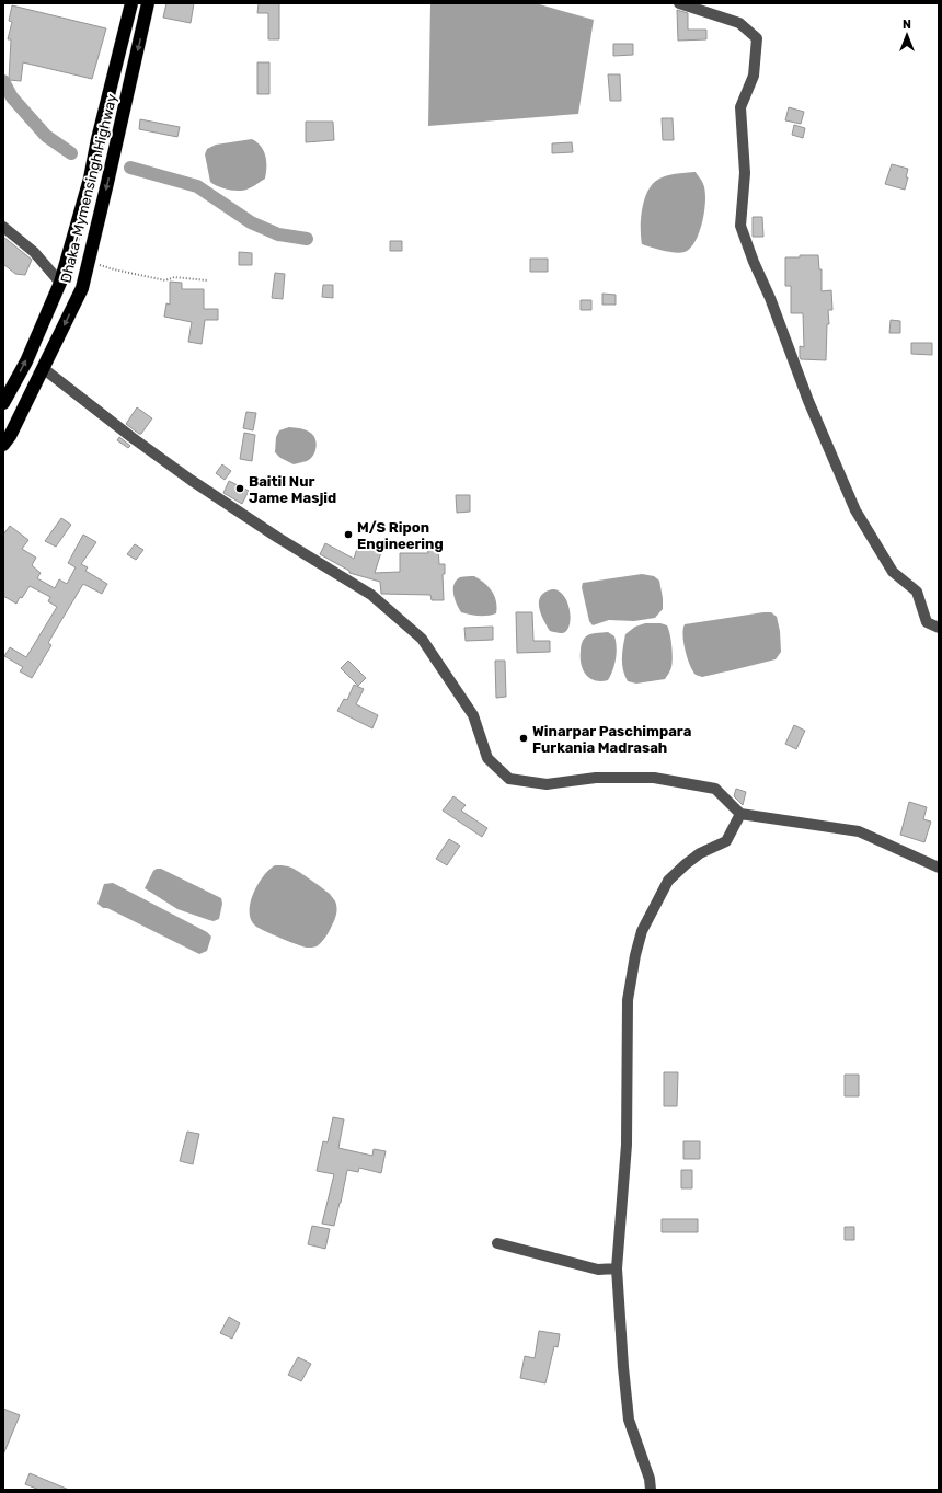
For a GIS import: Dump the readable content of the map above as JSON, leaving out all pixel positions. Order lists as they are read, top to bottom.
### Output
{
  "streets": {
    "highway": ["Dhaka-Mymensingh Highway"]
  },
  "places": ["Baitil Nur Jame Masjid", "M/S Ripon Engineering", "Winarpar Paschimpara Furkania Madrasah"],
  "north": "top"
}
